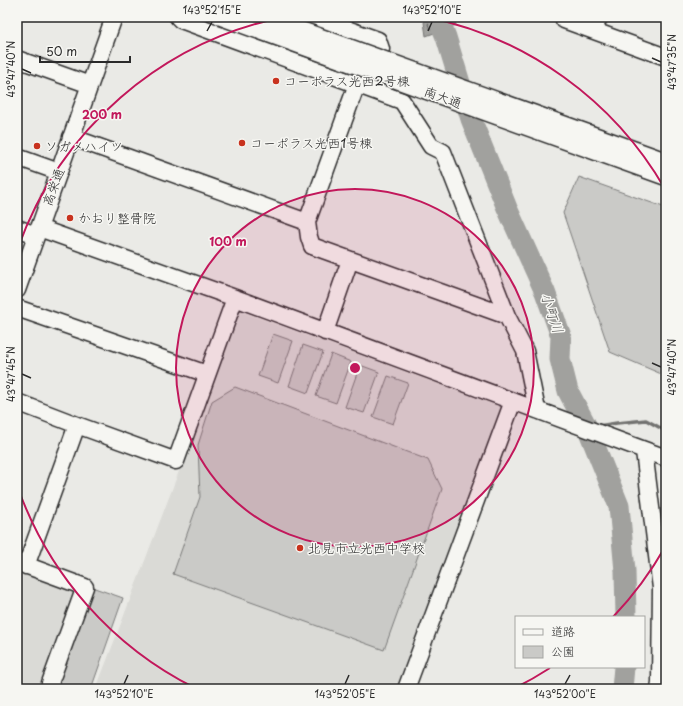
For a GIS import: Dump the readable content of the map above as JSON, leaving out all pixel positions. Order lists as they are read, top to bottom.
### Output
{
  "streets": {
    "street": ["南大通", "高栄通"]
  },
  "water": ["小町川"],
  "places": [
    "コーポラス光西2号棟",
    "コーポラス光西1号棟",
    "ソガメハイツ",
    "かおり整骨院",
    "北見市立光西中学校"
  ],
  "legend": ["道路", "公園"],
  "scale_bar": "50 m",
  "coordinates": [
    "143°52'15\"E",
    "143°52'10\"E",
    "43°47'35\"N",
    "43°47'40\"N",
    "43°47'45\"N",
    "143°52'05\"E",
    "143°52'00\"E"
  ],
  "rings": ["200 m", "100 m"]
}
